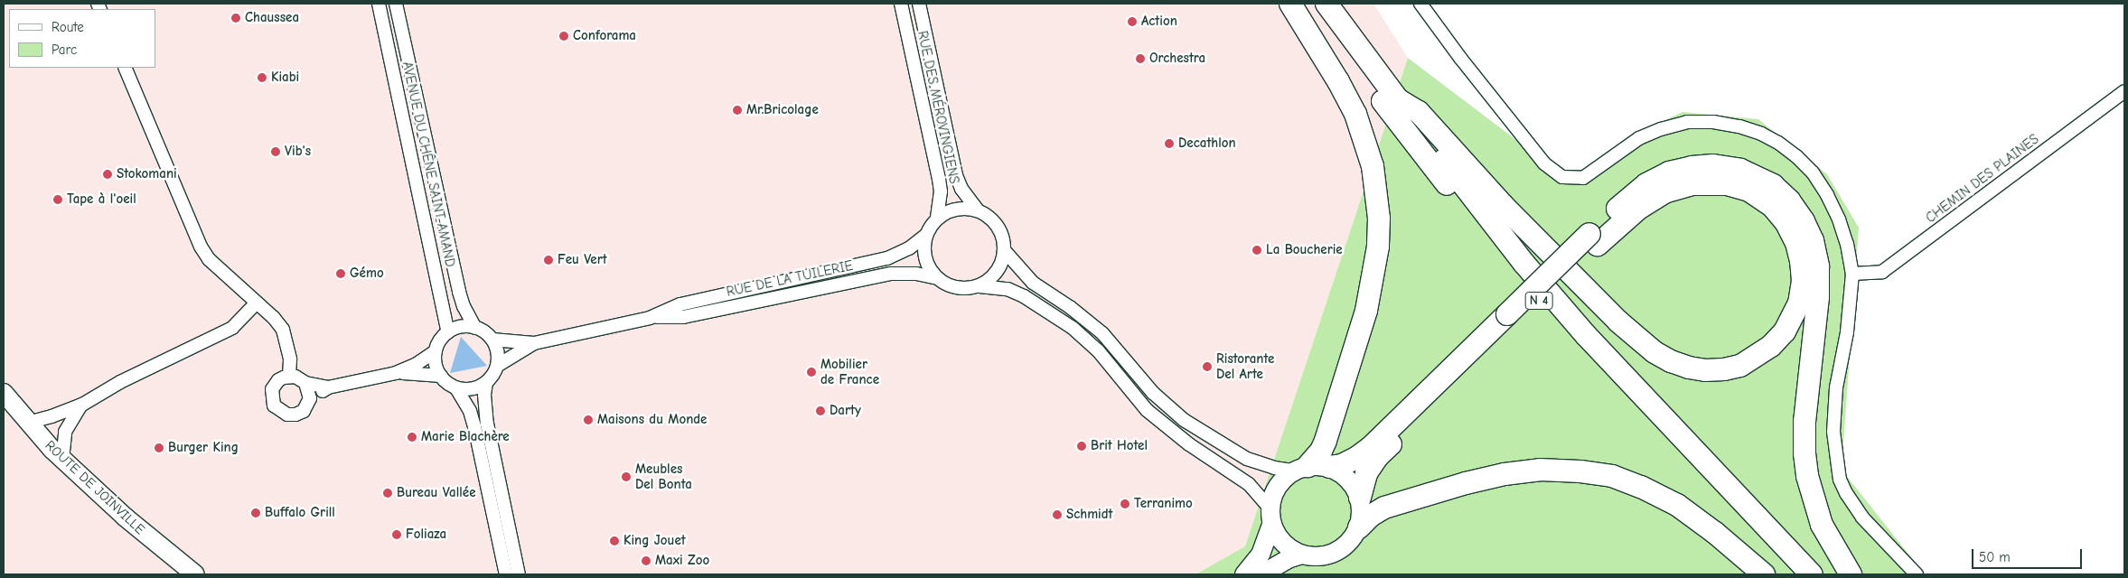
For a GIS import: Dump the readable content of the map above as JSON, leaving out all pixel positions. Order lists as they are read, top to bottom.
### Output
{
  "streets": {
    "highway": ["N 4"],
    "main road": ["ROUTE DE JOINVILLE"],
    "street": [
      "RUE DES MÉROVINGIENS",
      "AVENUE DU CHÊNE SAINT-AMAND",
      "CHEMIN DES PLAINES",
      "RUE DE LA TUILERIE"
    ]
  },
  "crossings": [
    ["RUE DES MÉROVINGIENS", "RUE DE LA TUILERIE"],
    ["AVENUE DU CHÊNE SAINT-AMAND", "RUE DE LA TUILERIE"]
  ],
  "places": [
    "Chaussea",
    "Action",
    "Conforama",
    "Orchestra",
    "Kiabi",
    "Mr.Bricolage",
    "Decathlon",
    "Vib's",
    "Stokomani",
    "Tape à l'oeil",
    "La Boucherie",
    "Feu Vert",
    "Gémo",
    "Ristorante Del Arte",
    "Mobilier de France",
    "Darty",
    "Maisons du Monde",
    "Marie Blachère",
    "Brit Hotel",
    "Burger King",
    "Meubles Del Bonta",
    "Bureau Vallée",
    "Terranimo",
    "Buffalo Grill",
    "Schmidt",
    "Foliaza",
    "King Jouet",
    "Maxi Zoo"
  ],
  "legend": ["Route", "Parc"],
  "scale_bar": "50 m"
}
